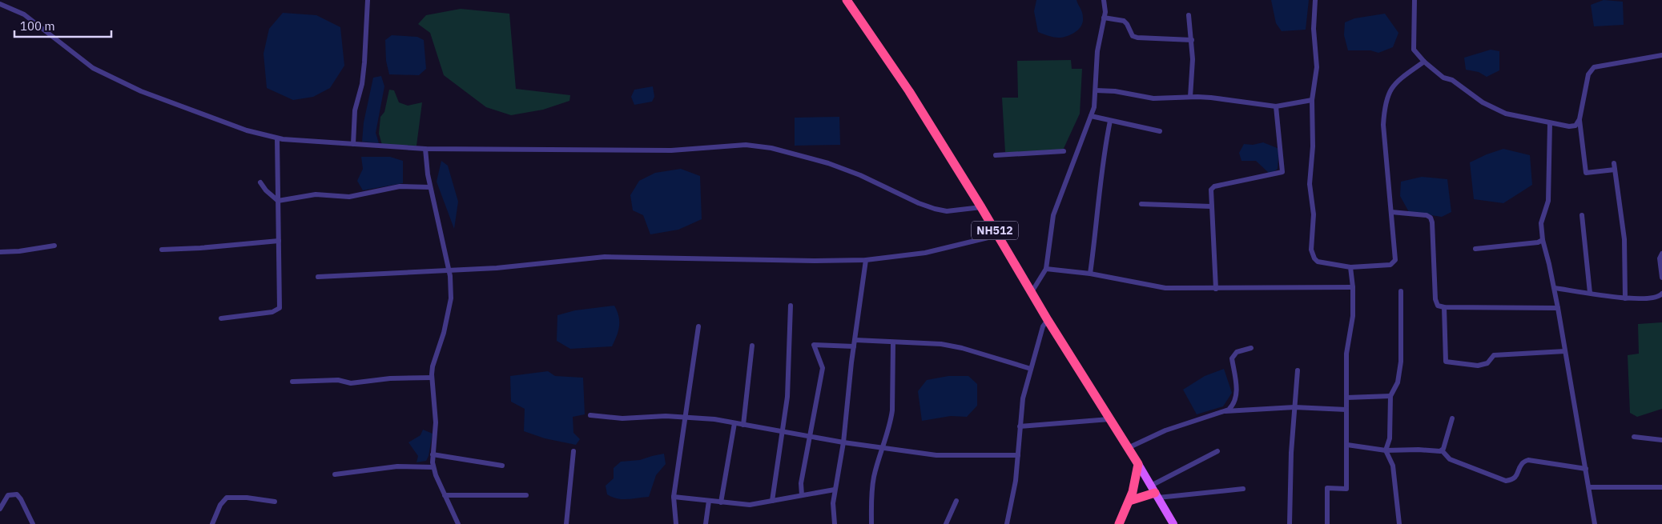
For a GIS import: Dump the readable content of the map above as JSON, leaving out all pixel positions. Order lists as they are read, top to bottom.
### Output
{
  "streets": {
    "highway": ["NH512"]
  },
  "scale_bar": "100 m"
}
